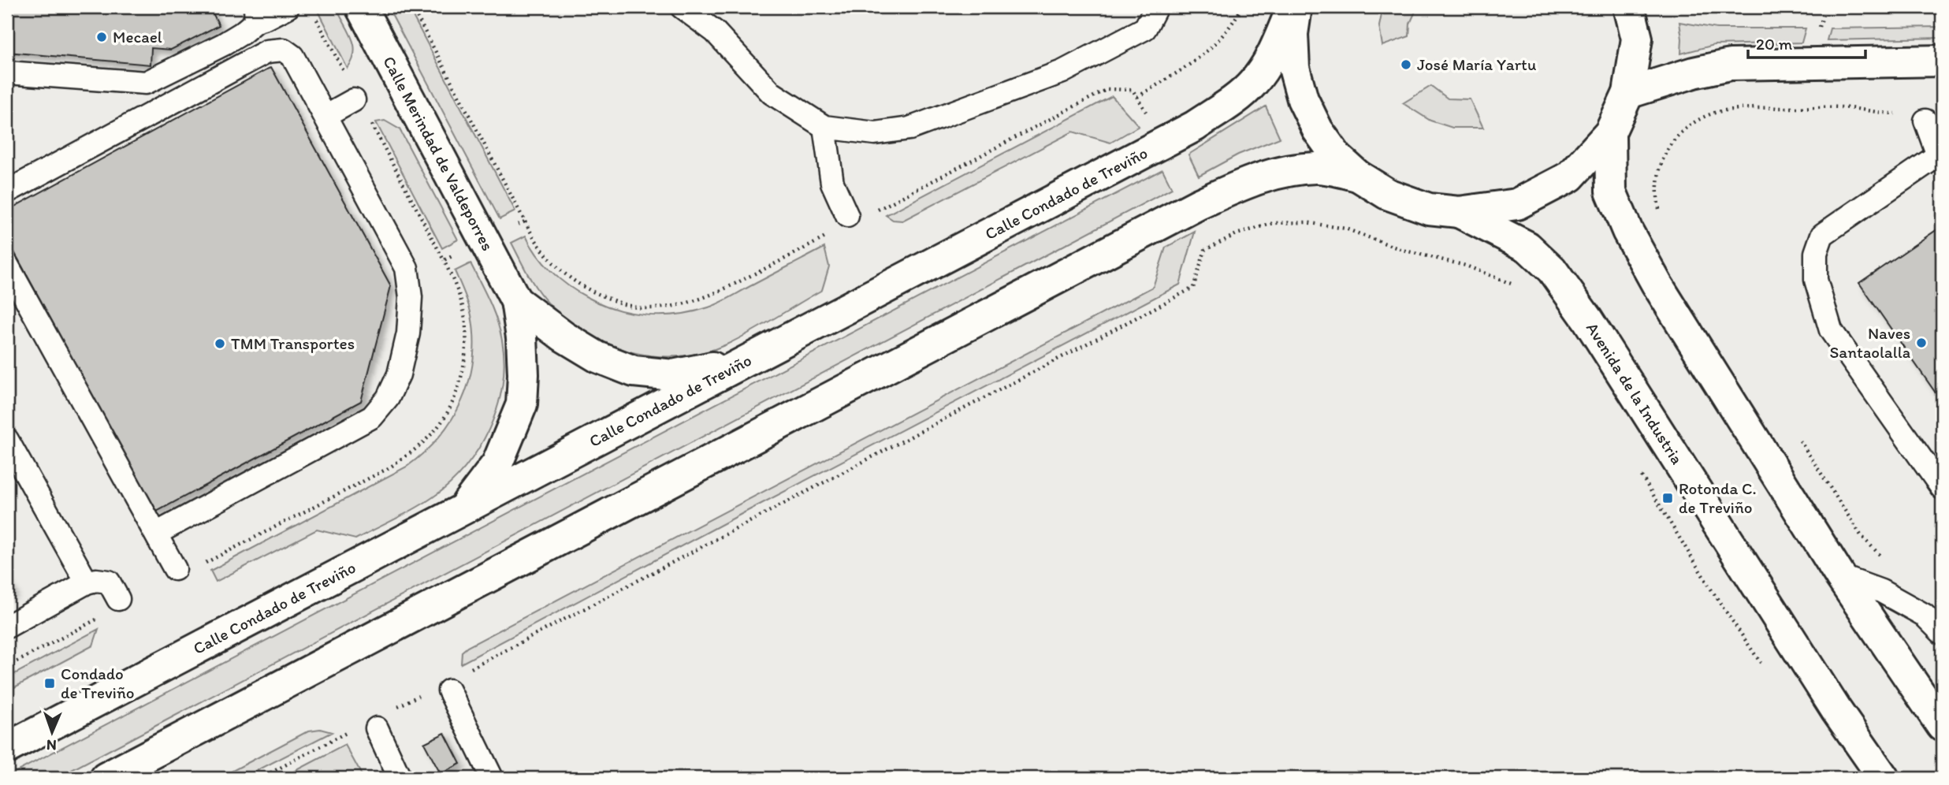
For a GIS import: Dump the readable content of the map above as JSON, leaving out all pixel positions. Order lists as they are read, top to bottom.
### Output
{
  "streets": {
    "street": ["Calle Merindad de Valdeporres", "Calle Condado de Treviño", "Avenida de la Industria"]
  },
  "crossings": [
    ["Calle Merindad de Valdeporres", "Calle Condado de Treviño"]
  ],
  "places": {
    "other": [
      "Mecael",
      "José María Yartu",
      "Naves Santaolalla",
      "TMM Transportes"
    ],
    "transit": ["Rotonda C. de Treviño", "Condado de Treviño"]
  },
  "scale_bar": "20 m",
  "north": "bottom"
}
